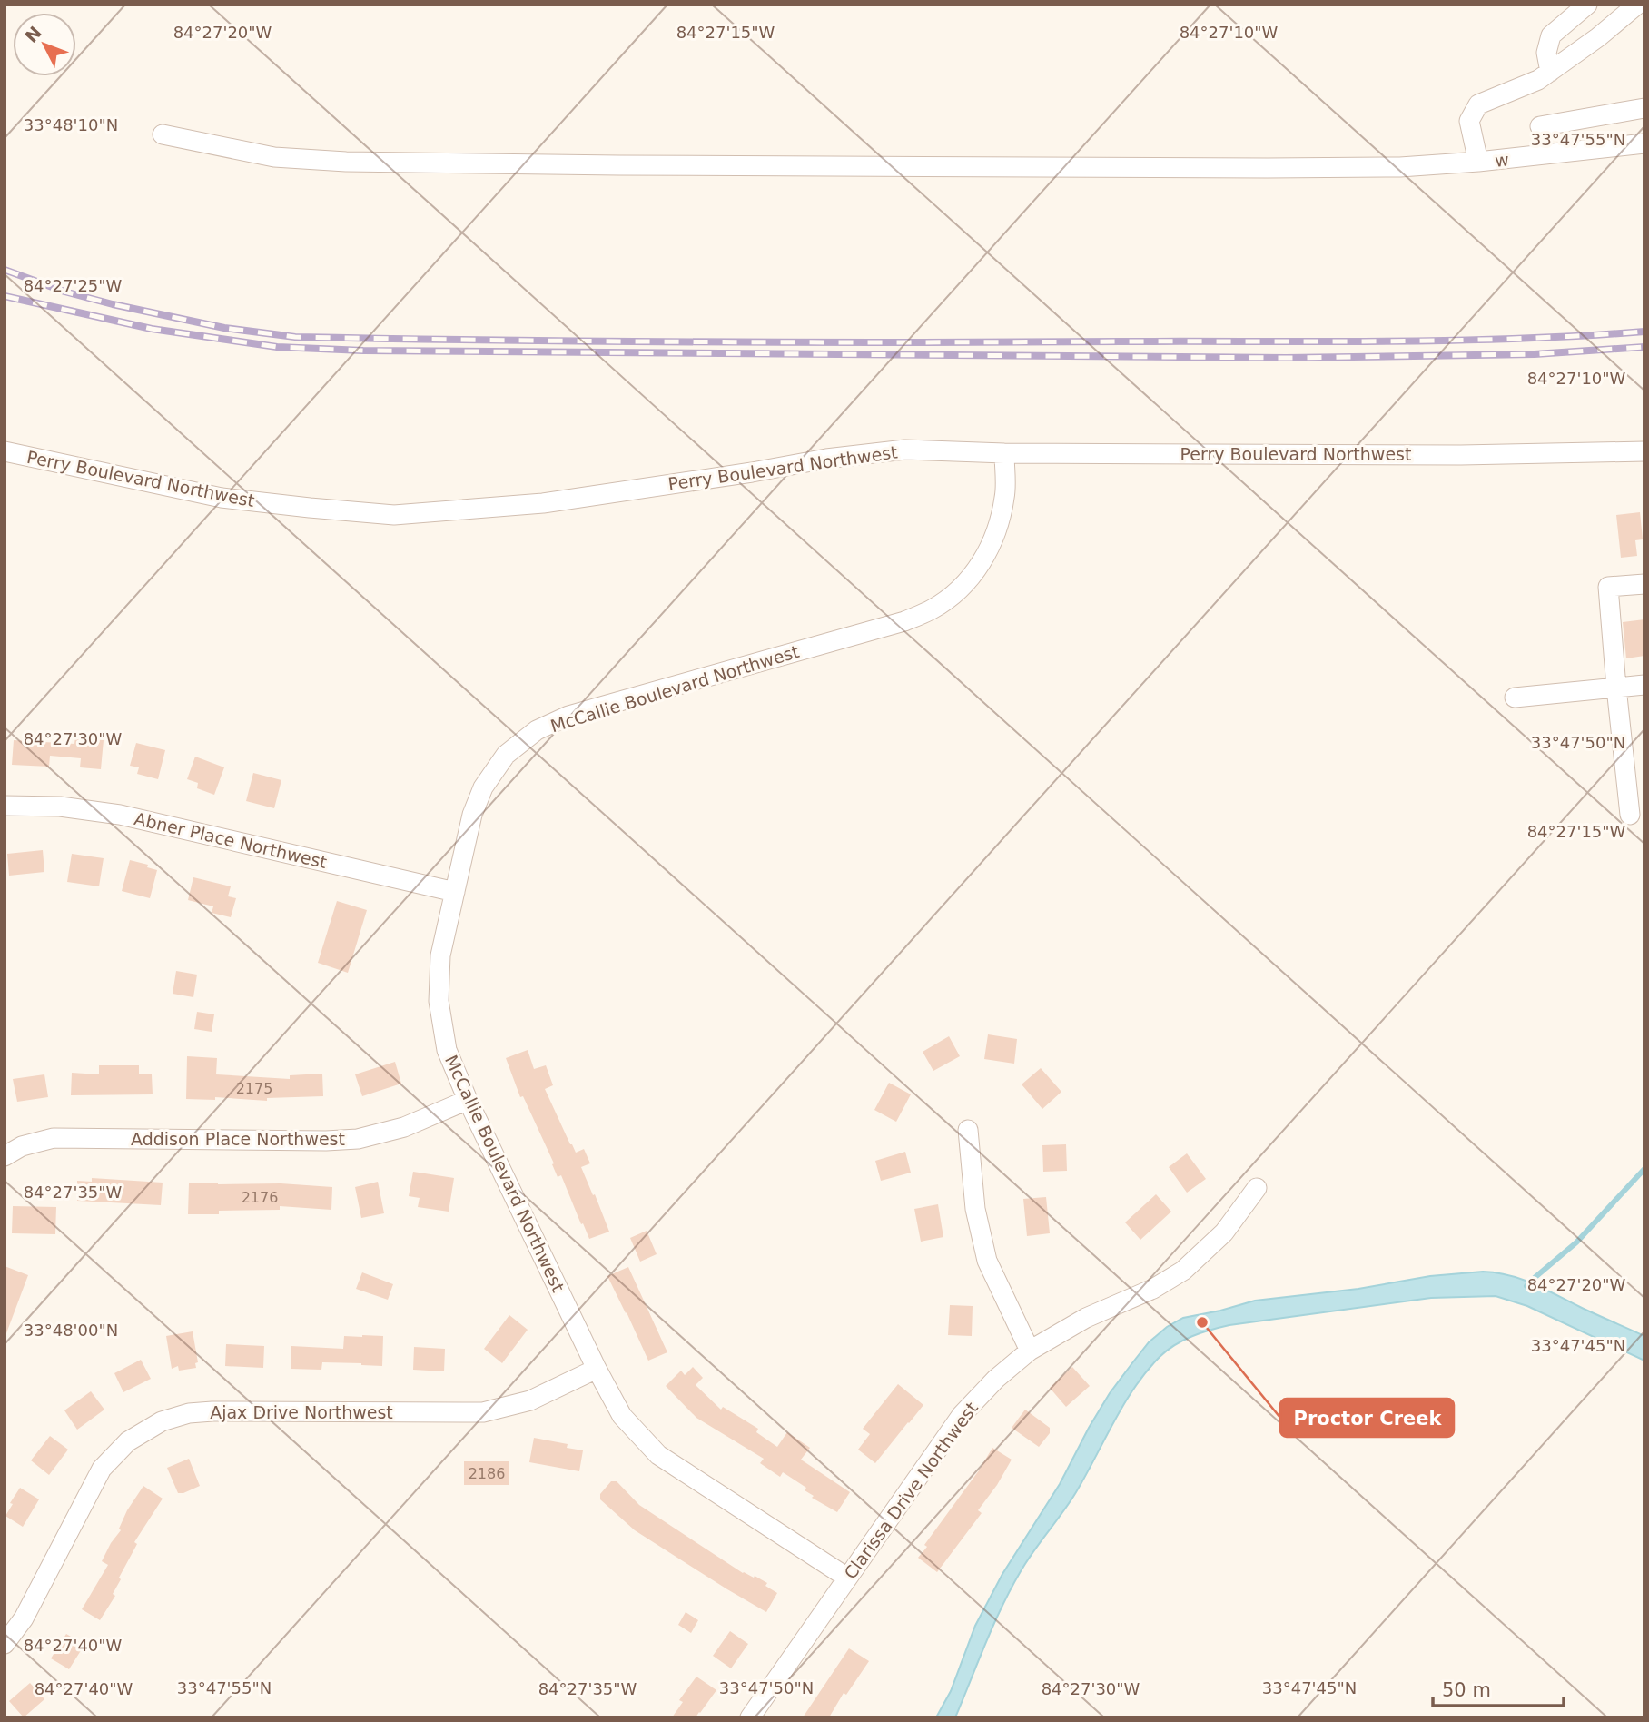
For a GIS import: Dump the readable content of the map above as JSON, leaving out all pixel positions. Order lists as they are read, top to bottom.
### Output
{
  "streets": {
    "street": [
      "w",
      "Perry Boulevard Northwest",
      "McCallie Boulevard Northwest",
      "Abner Place Northwest",
      "Addison Place Northwest",
      "Ajax Drive Northwest",
      "Clarissa Drive Northwest"
    ]
  },
  "crossings": [
    ["Perry Boulevard Northwest", "McCallie Boulevard Northwest"],
    ["McCallie Boulevard Northwest", "Abner Place Northwest"],
    ["McCallie Boulevard Northwest", "Addison Place Northwest"],
    ["McCallie Boulevard Northwest", "Ajax Drive Northwest"],
    ["McCallie Boulevard Northwest", "Clarissa Drive Northwest"]
  ],
  "places": ["Proctor Creek"],
  "house_numbers": ["2175", "2176", "2186"],
  "scale_bar": "50 m",
  "north": "top left",
  "coordinates": [
    "84°27'20\"W",
    "84°27'15\"W",
    "84°27'10\"W",
    "33°48'10\"N",
    "33°47'55\"N",
    "84°27'25\"W",
    "84°27'30\"W",
    "33°47'50\"N",
    "84°27'35\"W",
    "33°48'00\"N",
    "33°47'45\"N",
    "84°27'40\"W"
  ]
}
